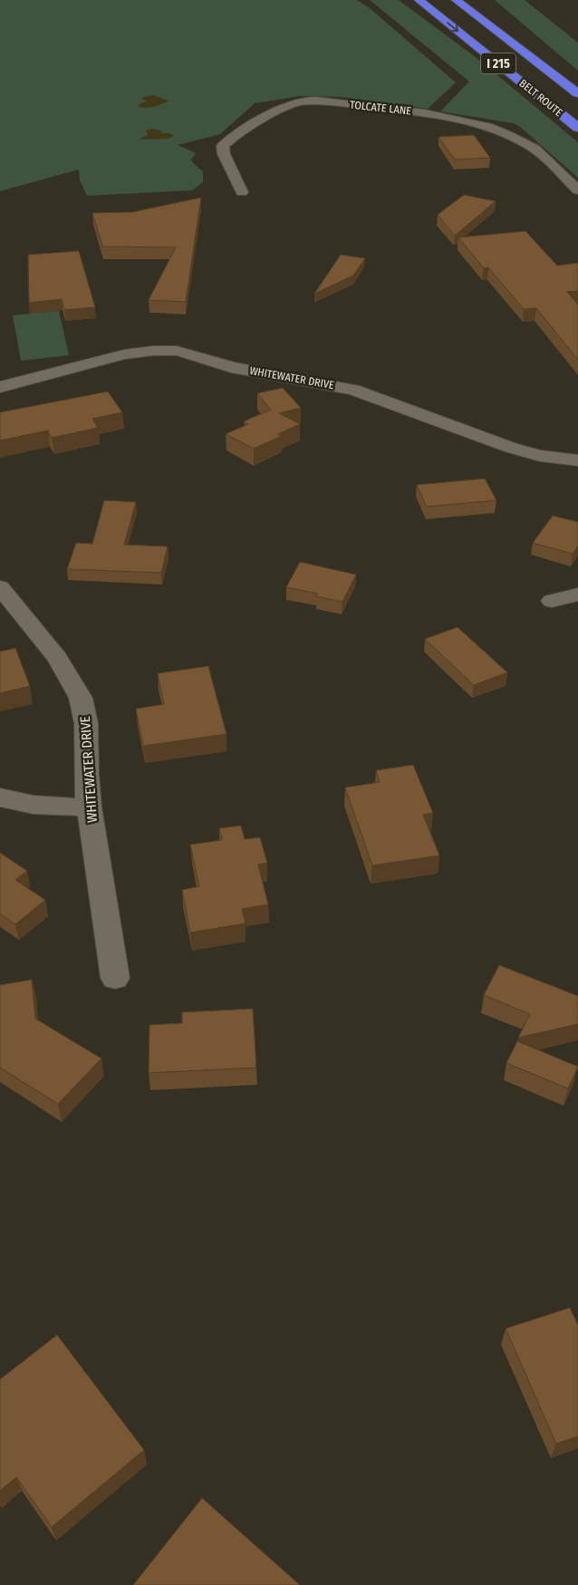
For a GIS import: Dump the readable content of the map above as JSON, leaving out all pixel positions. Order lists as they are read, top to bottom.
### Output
{
  "streets": {
    "highway": ["I 215", "BELT ROUTE"],
    "street": ["TOLCATE LANE", "WHITEWATER DRIVE"]
  }
}
